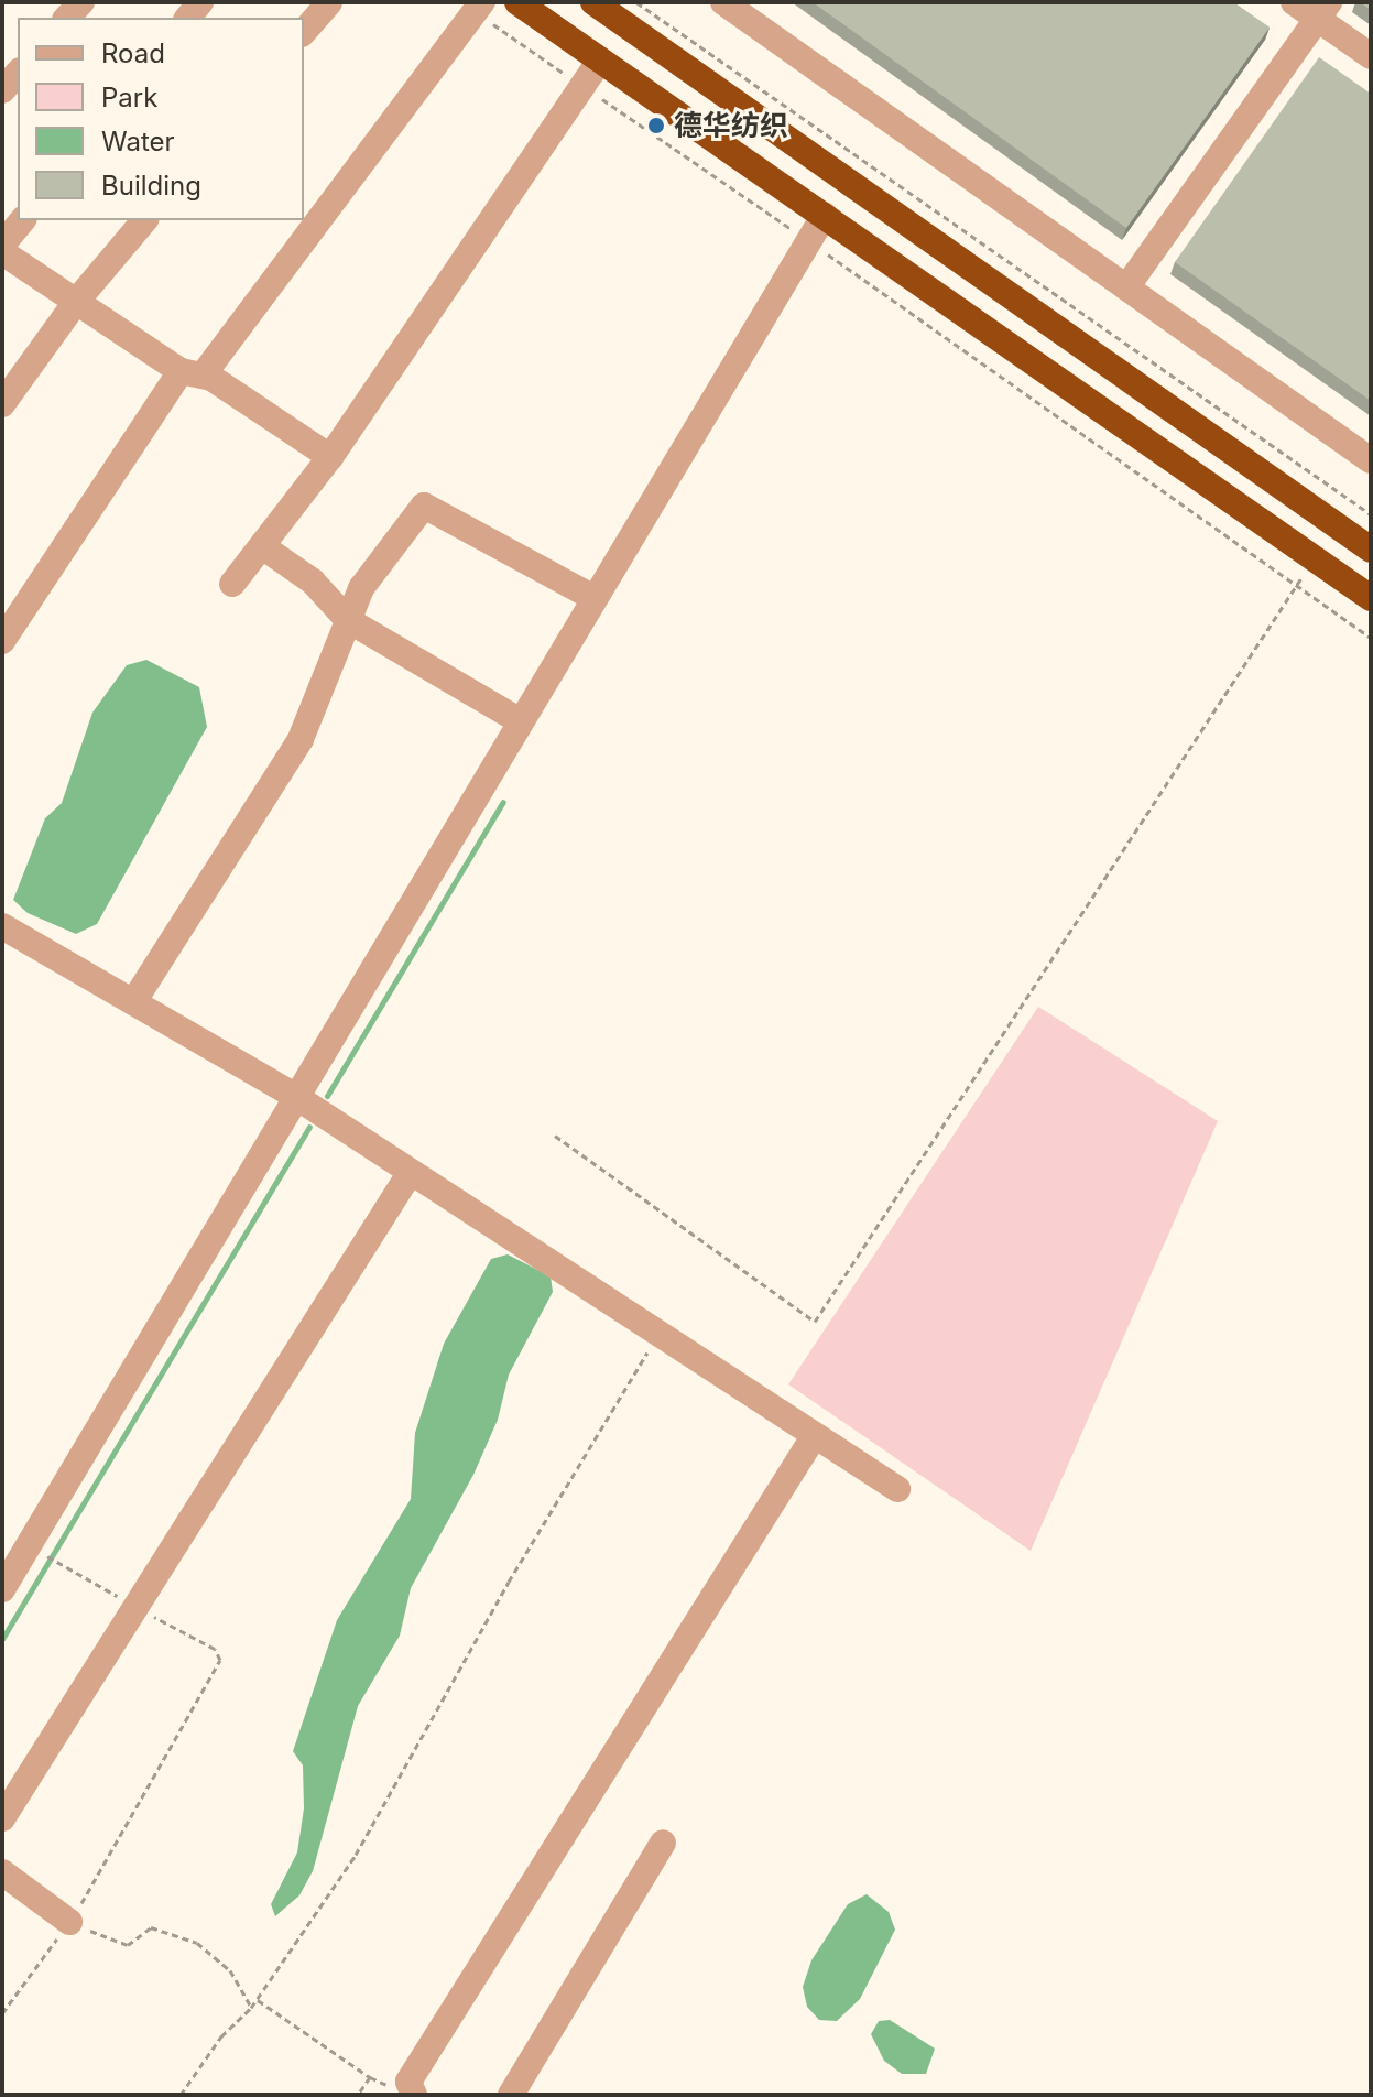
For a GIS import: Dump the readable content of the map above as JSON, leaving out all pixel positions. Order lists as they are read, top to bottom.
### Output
{
  "places": ["德华纺织"],
  "legend": [
    "Road",
    "Park",
    "Water",
    "Building"
  ]
}
